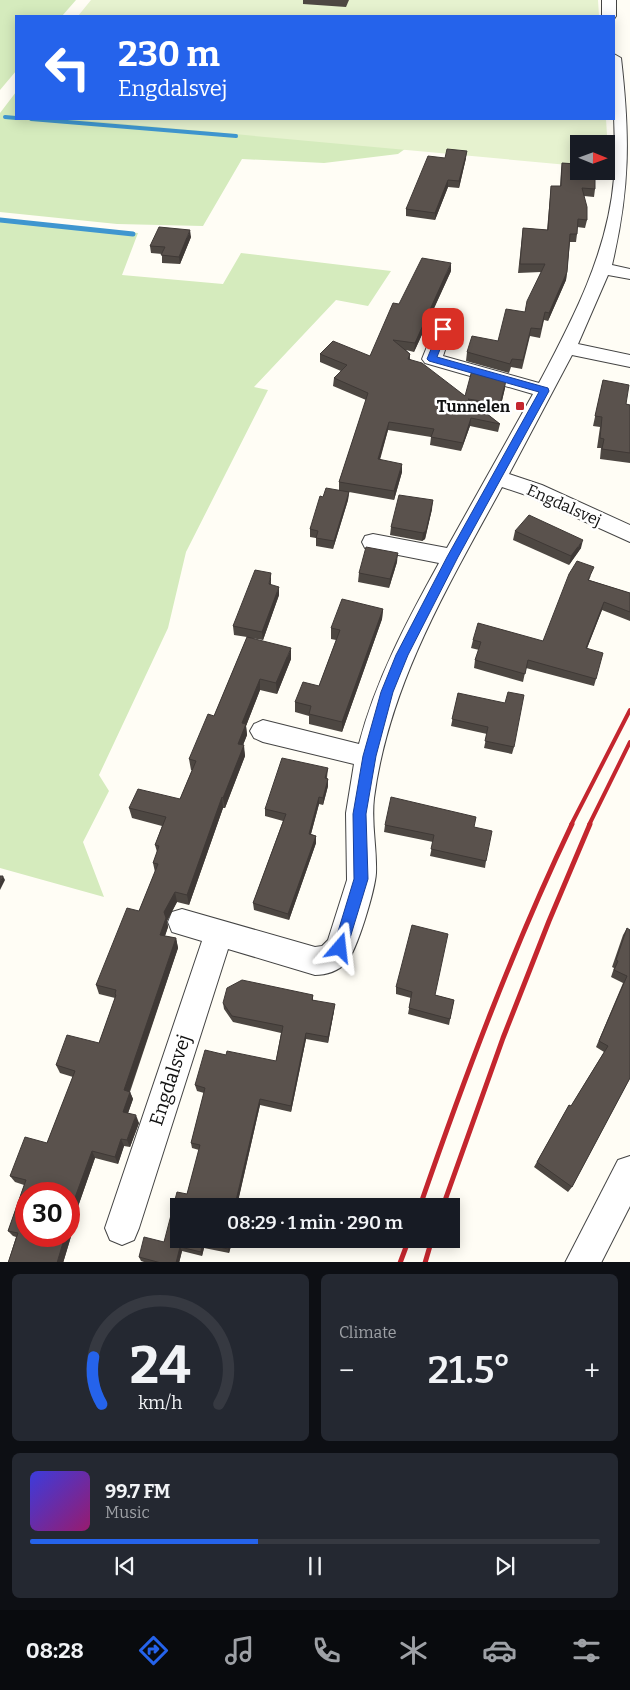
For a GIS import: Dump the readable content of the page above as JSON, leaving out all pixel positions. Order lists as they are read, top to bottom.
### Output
{
  "streets": {
    "street": ["Engdalsvej"]
  },
  "places": {
    "transit": ["Tunnelen"]
  },
  "north": "right",
  "page": {
    "turn": ["230 m", "Engdalsvej"],
    "limit": "30",
    "trip": "08:29 · 1 min · 290 m",
    "tile": "Climate",
    "heat": ["−", "21.5°", "+"],
    "song": ["99.7 FM", "Music"],
    "tabs": "08:28",
    "gauge": ["24", "km/h"]
  }
}
